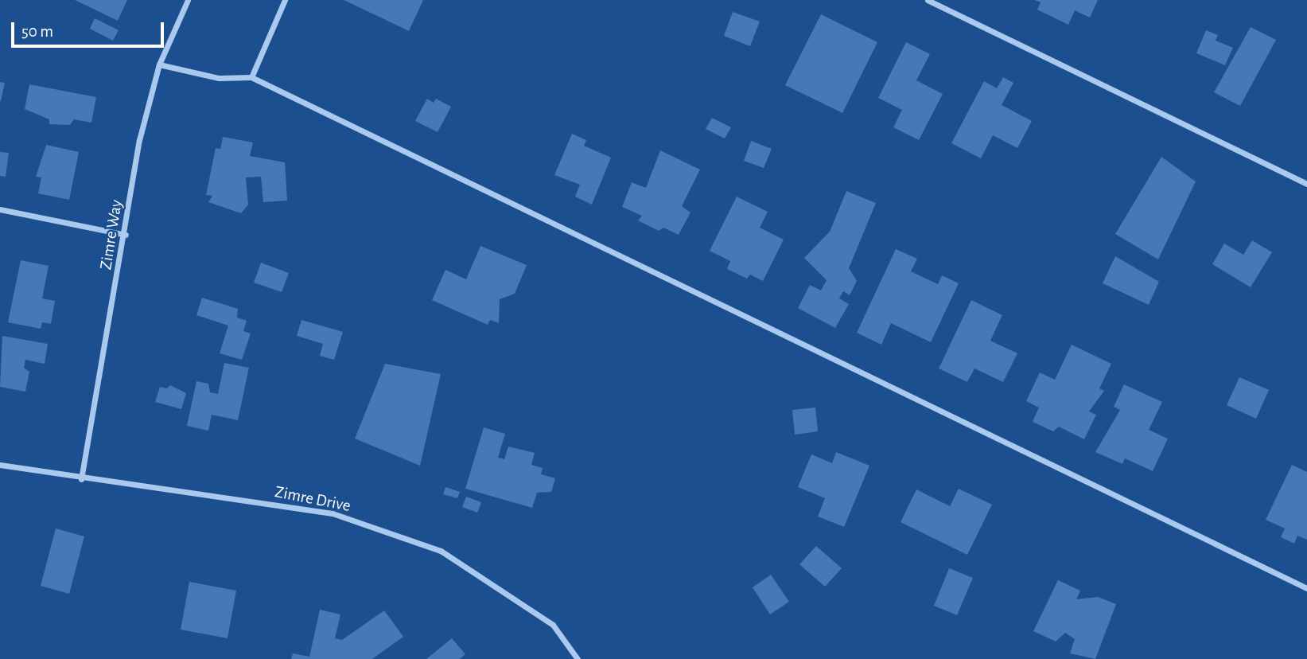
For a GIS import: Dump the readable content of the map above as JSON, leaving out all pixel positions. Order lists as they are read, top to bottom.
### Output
{
  "streets": {
    "street": ["Zimre Way", "Zimre Drive"]
  },
  "crossings": [
    ["Zimre Way", "Zimre Drive"]
  ],
  "scale_bar": "50 m"
}
